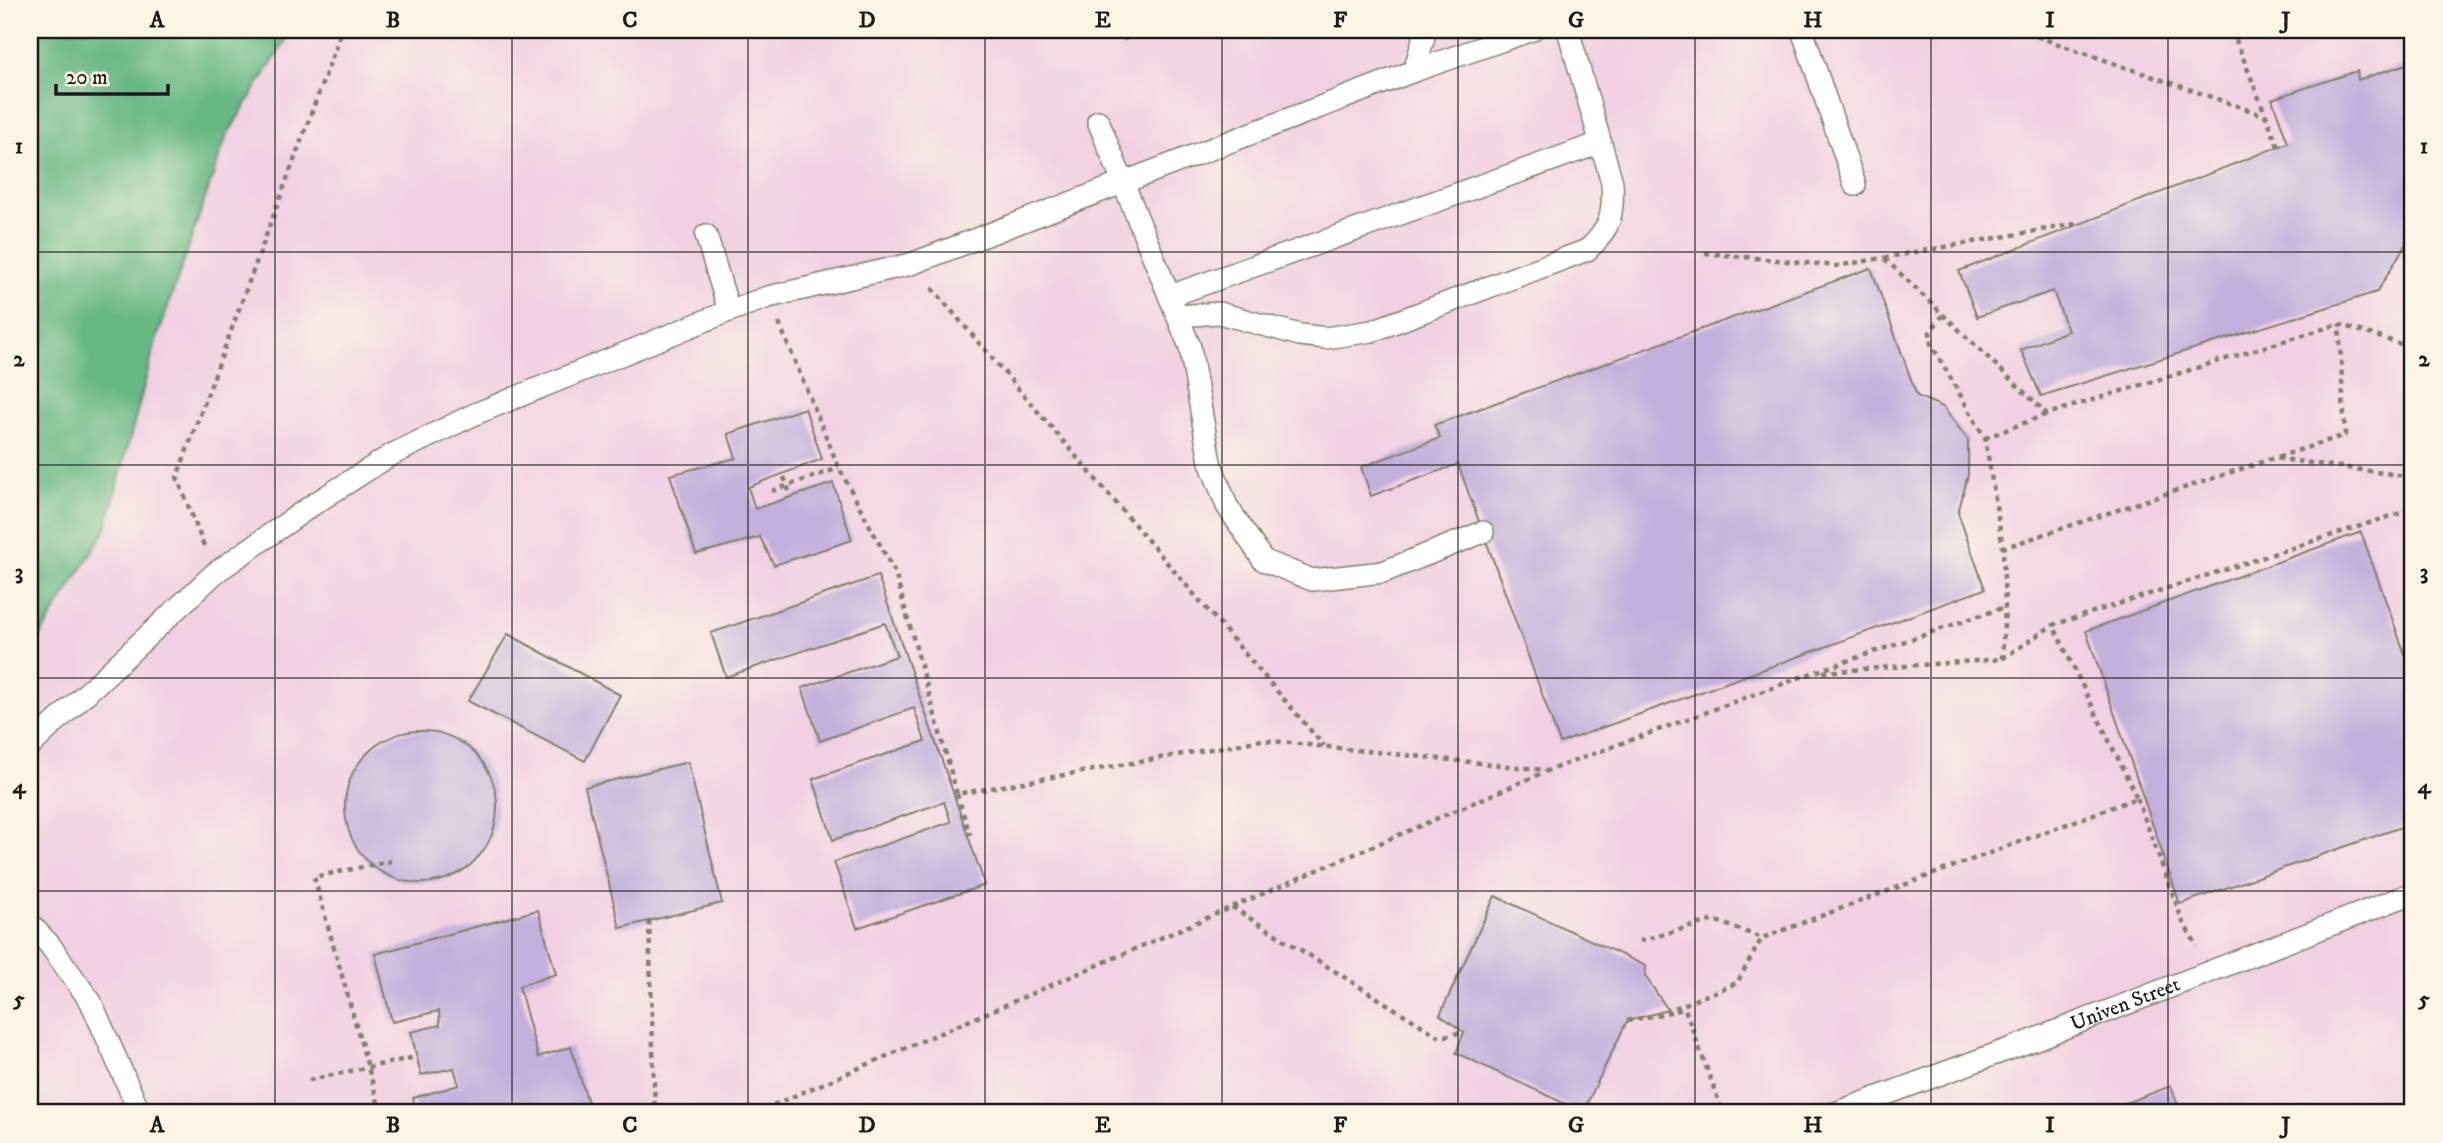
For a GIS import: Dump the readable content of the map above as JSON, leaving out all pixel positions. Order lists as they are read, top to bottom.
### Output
{
  "streets": {
    "lane": ["Univen Street"]
  },
  "scale_bar": "20 m",
  "grid": {
    "columns": [
      "A",
      "B",
      "C",
      "D",
      "E",
      "F",
      "G",
      "H",
      "I",
      "J"
    ],
    "rows": [
      "1",
      "2",
      "3",
      "4",
      "5"
    ]
  }
}
